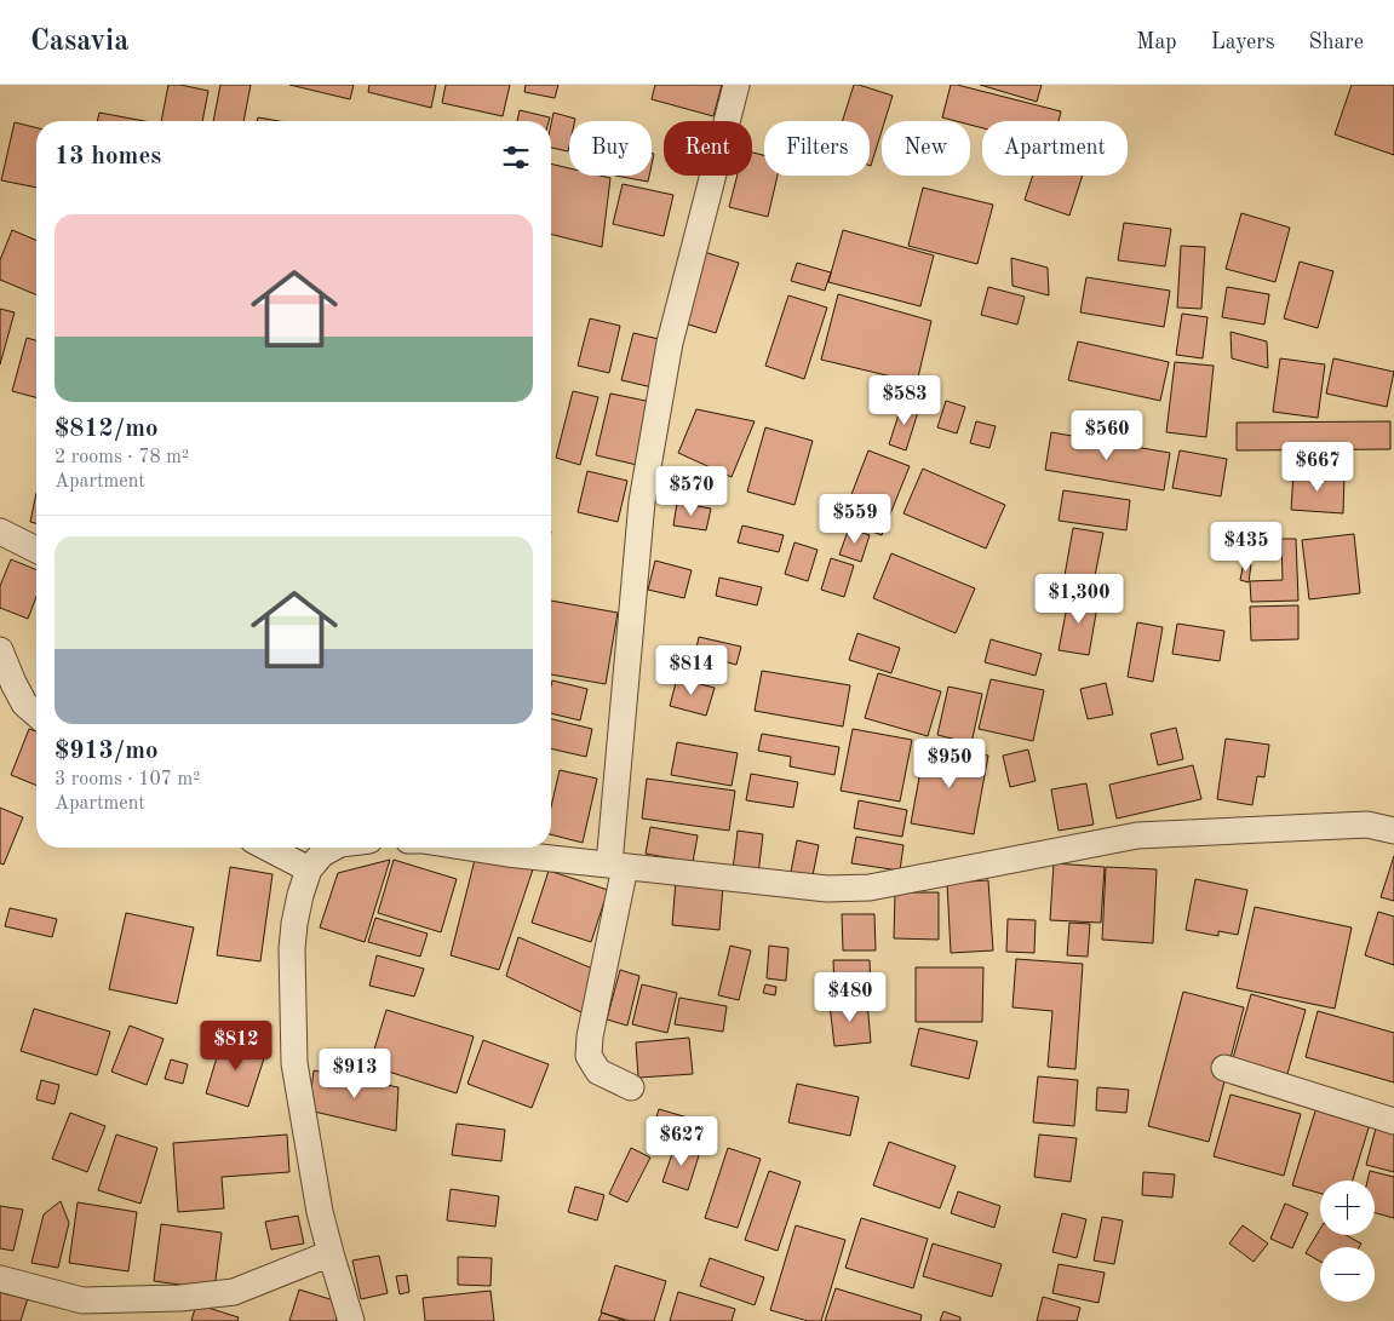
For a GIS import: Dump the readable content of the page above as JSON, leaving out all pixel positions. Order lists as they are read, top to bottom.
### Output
{
  "page": {
    "header": "Casavia",
    "nav": ["Map", "Layers", "Share"],
    "chip": [
      "Buy",
      "Rent",
      "Filters",
      "New",
      "Apartment"
    ],
    "heading": "13 homes",
    "list": [
      {
        "name": "$812/mo",
        "note": "2 rooms · 78 m² · Apartment"
      },
      {
        "name": "$913/mo",
        "note": "3 rooms · 107 m² · Apartment"
      }
    ],
    "price": [
      "$583",
      "$560",
      "$667",
      "$570",
      "$559",
      "$435",
      "$1,300",
      "$814",
      "$950",
      "$480",
      "$812",
      "$913",
      "$627"
    ],
    "map_buttons": ["+", "−"]
  }
}
